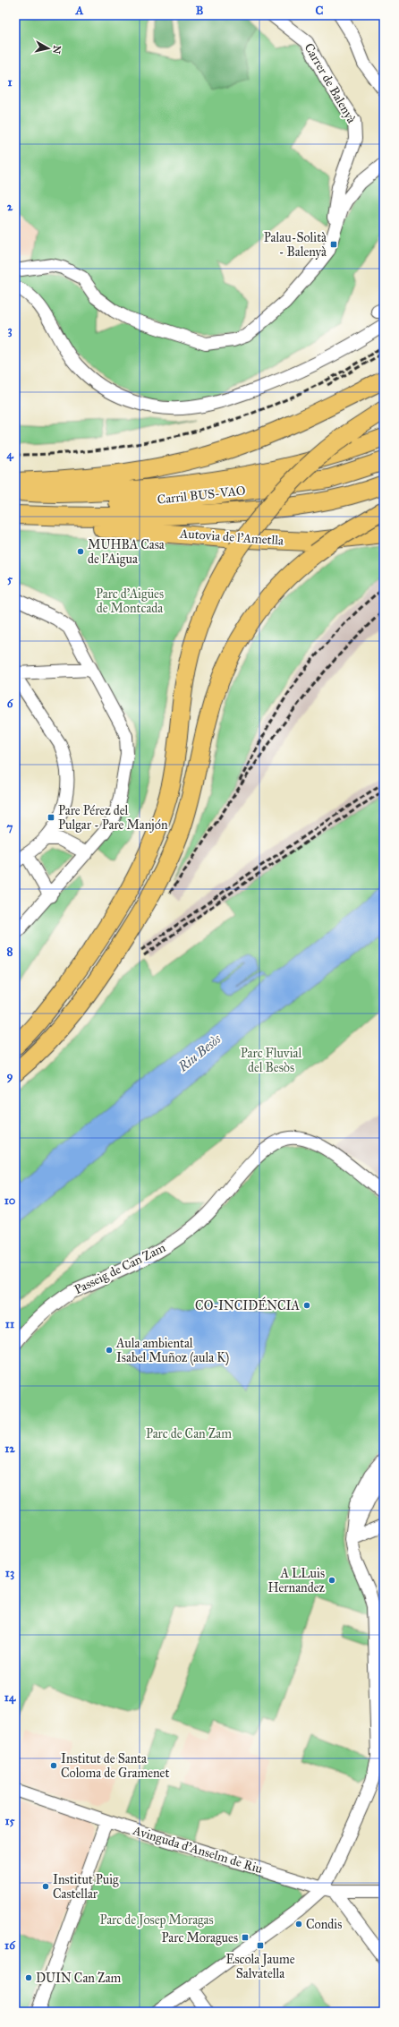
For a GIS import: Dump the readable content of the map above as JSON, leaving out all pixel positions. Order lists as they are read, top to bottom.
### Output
{
  "streets": {
    "highway": ["Carril BUS-VAO", "Autovia de l'Ametlla"],
    "street": ["Carrer de Balenyà", "Passeig de Can Zam", "Avinguda d'Anselm de Riu"]
  },
  "water": ["Riu Besòs"],
  "parks": [
    "Parc d'Aigües de Montcada",
    "Parc Fluvial del Besòs",
    "Parc de Can Zam",
    "Parc de Josep Moragas"
  ],
  "places": {
    "transit": [
      "Palau-Solità - Balenyà",
      "Pare Pérez del Pulgar - Pare Manjón",
      "Parc Moragues",
      "Escola Jaume Salvatella"
    ],
    "other": [
      "MUHBA Casa de l'Aigua",
      "CO-INCIDÉNCIA",
      "Aula ambiental Isabel Muñoz (aula K)",
      "A LLuis Hernandez",
      "Institut de Santa Coloma de Gramenet",
      "Institut Puig Castellar",
      "Condis",
      "DUIN Can Zam"
    ]
  },
  "north": "right",
  "grid": {
    "columns": ["A", "B", "C"],
    "rows": [
      "1",
      "2",
      "3",
      "4",
      "5",
      "6",
      "7",
      "8",
      "9",
      "10",
      "11",
      "12",
      "13",
      "14",
      "15",
      "16"
    ]
  }
}
